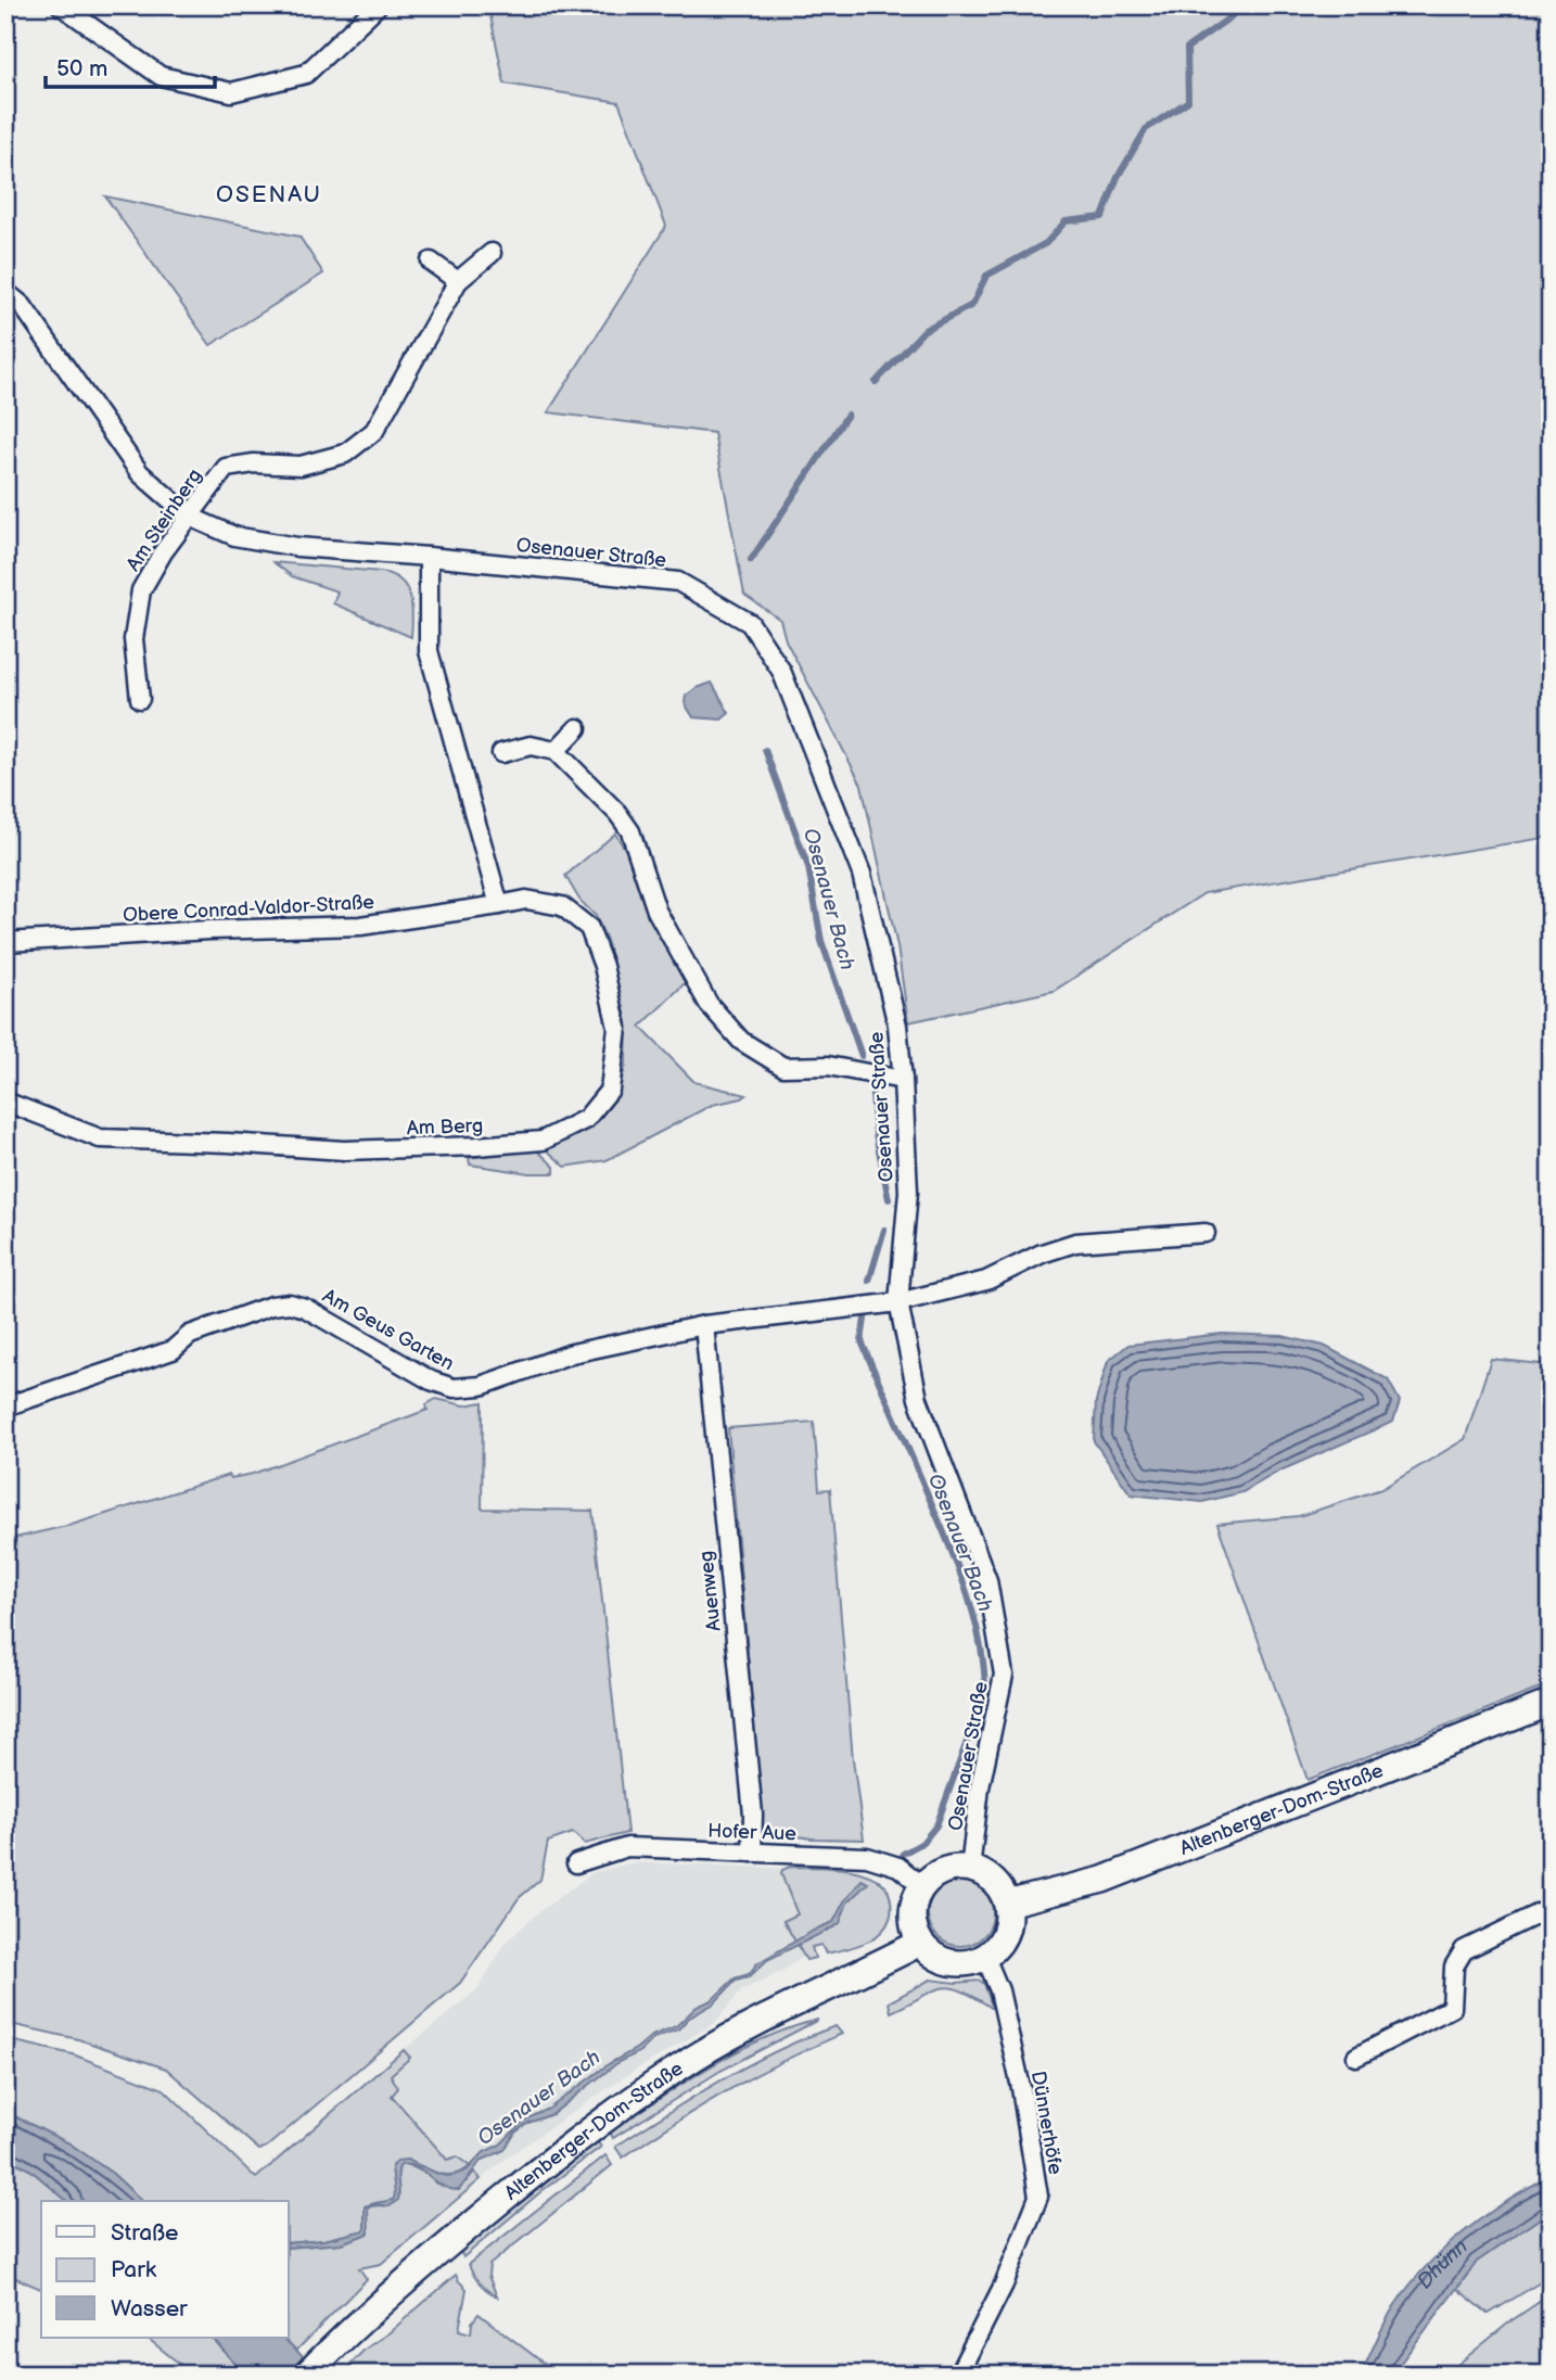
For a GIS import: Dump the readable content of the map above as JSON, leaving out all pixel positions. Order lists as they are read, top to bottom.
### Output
{
  "streets": {
    "main road": ["Altenberger-Dom-Straße"],
    "street": [
      "Am Steinberg",
      "Osenauer Straße",
      "Obere Conrad-Valdor-Straße",
      "Am Berg",
      "Am Geus Garten",
      "Auenweg",
      "Hofer Aue",
      "Dünnerhöfe"
    ]
  },
  "crossings": [
    ["Am Steinberg", "Osenauer Straße"],
    ["Osenauer Straße", "Am Geus Garten"],
    ["Osenauer Straße", "Altenberger-Dom-Straße"],
    ["Osenauer Straße", "Hofer Aue"],
    ["Osenauer Straße", "Dünnerhöfe"],
    ["Obere Conrad-Valdor-Straße", "Am Berg"],
    ["Am Geus Garten", "Auenweg"],
    ["Auenweg", "Hofer Aue"],
    ["Altenberger-Dom-Straße", "Hofer Aue"],
    ["Altenberger-Dom-Straße", "Dünnerhöfe"],
    ["Hofer Aue", "Dünnerhöfe"]
  ],
  "districts": ["OSENAU"],
  "water": ["Osenauer Bach", "Dhünn"],
  "legend": ["Straße", "Park", "Wasser"],
  "scale_bar": "50 m"
}
